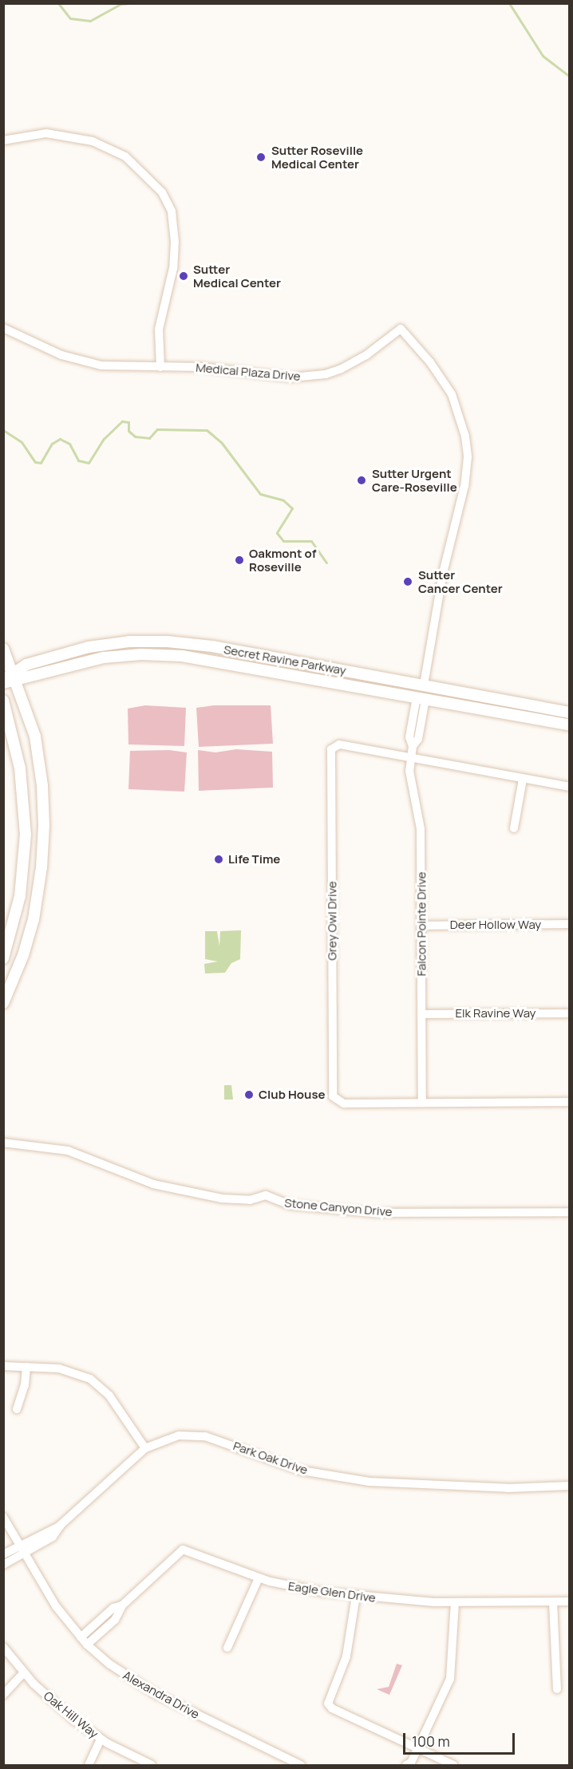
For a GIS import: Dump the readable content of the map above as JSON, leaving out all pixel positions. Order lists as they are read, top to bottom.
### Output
{
  "streets": {
    "main road": ["Secret Ravine Parkway"],
    "street": [
      "Medical Plaza Drive",
      "Grey Owl Drive",
      "Falcon Pointe Drive",
      "Deer Hollow Way",
      "Elk Ravine Way",
      "Stone Canyon Drive",
      "Park Oak Drive",
      "Eagle Glen Drive",
      "Alexandra Drive",
      "Oak Hill Way"
    ]
  },
  "crossings": [
    ["Medical Plaza Drive", "Secret Ravine Parkway"],
    ["Secret Ravine Parkway", "Falcon Pointe Drive"],
    ["Grey Owl Drive", "Falcon Pointe Drive"],
    ["Falcon Pointe Drive", "Deer Hollow Way"],
    ["Falcon Pointe Drive", "Elk Ravine Way"],
    ["Park Oak Drive", "Alexandra Drive"],
    ["Eagle Glen Drive", "Alexandra Drive"]
  ],
  "places": [
    "Sutter Roseville Medical Center",
    "Sutter Medical Center",
    "Sutter Urgent Care-Roseville",
    "Oakmont of Roseville",
    "Sutter Cancer Center",
    "Life Time",
    "Club House"
  ],
  "scale_bar": "100 m"
}
